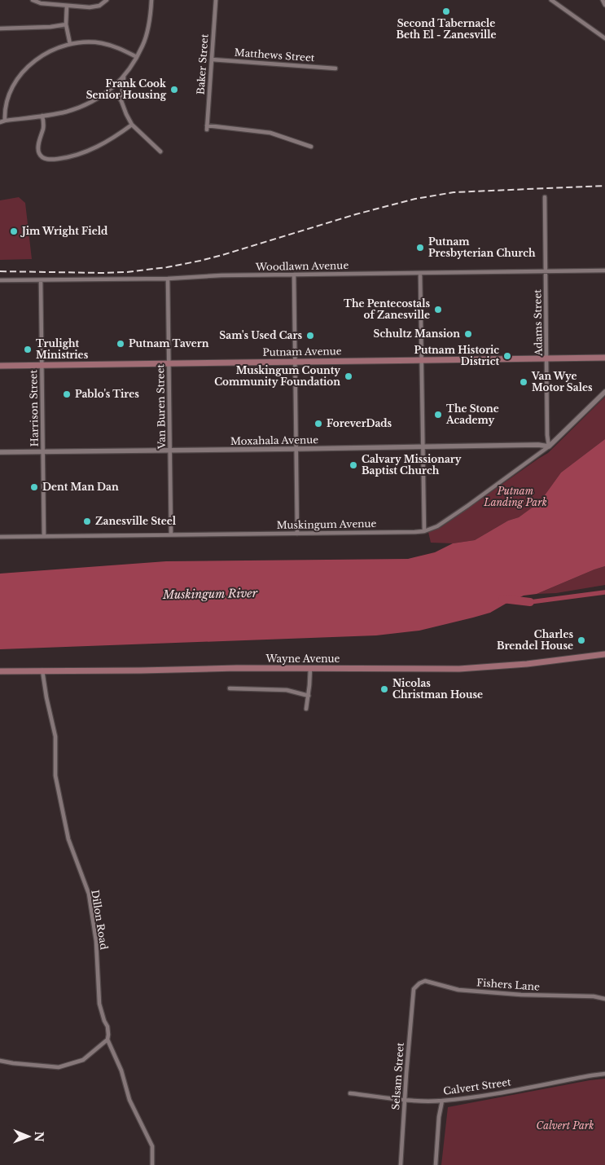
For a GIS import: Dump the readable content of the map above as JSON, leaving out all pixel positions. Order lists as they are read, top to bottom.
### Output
{
  "streets": {
    "main road": ["Putnam Avenue", "Wayne Avenue"],
    "street": [
      "Matthews Street",
      "Baker Street",
      "Woodlawn Avenue",
      "Adams Street",
      "Van Buren Street",
      "Harrison Street",
      "Moxahala Avenue",
      "Muskingum Avenue",
      "Dillon Road",
      "Fishers Lane",
      "Selsam Street",
      "Calvert Street"
    ]
  },
  "crossings": [
    ["Matthews Street", "Baker Street"],
    ["Woodlawn Avenue", "Adams Street"],
    ["Woodlawn Avenue", "Van Buren Street"],
    ["Woodlawn Avenue", "Harrison Street"],
    ["Adams Street", "Putnam Avenue"],
    ["Adams Street", "Moxahala Avenue"],
    ["Adams Street", "Muskingum Avenue"],
    ["Putnam Avenue", "Van Buren Street"],
    ["Putnam Avenue", "Harrison Street"],
    ["Van Buren Street", "Moxahala Avenue"],
    ["Van Buren Street", "Muskingum Avenue"],
    ["Harrison Street", "Moxahala Avenue"],
    ["Harrison Street", "Muskingum Avenue"],
    ["Moxahala Avenue", "Muskingum Avenue"],
    ["Wayne Avenue", "Dillon Road"],
    ["Fishers Lane", "Selsam Street"],
    ["Selsam Street", "Calvert Street"]
  ],
  "water": ["Muskingum River"],
  "parks": ["Putnam Landing Park", "Calvert Park"],
  "places": [
    "Second Tabernacle Beth El - Zanesville",
    "Frank Cook Senior Housing",
    "Jim Wright Field",
    "Putnam Presbyterian Church",
    "The Pentecostals of Zanesville",
    "Schultz Mansion",
    "Sam's Used Cars",
    "Putnam Tavern",
    "Trulight Ministries",
    "Putnam Historic District",
    "Muskingum County Community Foundation",
    "Van Wye Motor Sales",
    "Pablo's Tires",
    "The Stone Academy",
    "ForeverDads",
    "Calvary Missionary Baptist Church",
    "Dent Man Dan",
    "Zanesville Steel",
    "Charles Brendel House",
    "Nicolas Christman House"
  ],
  "north": "right"
}
